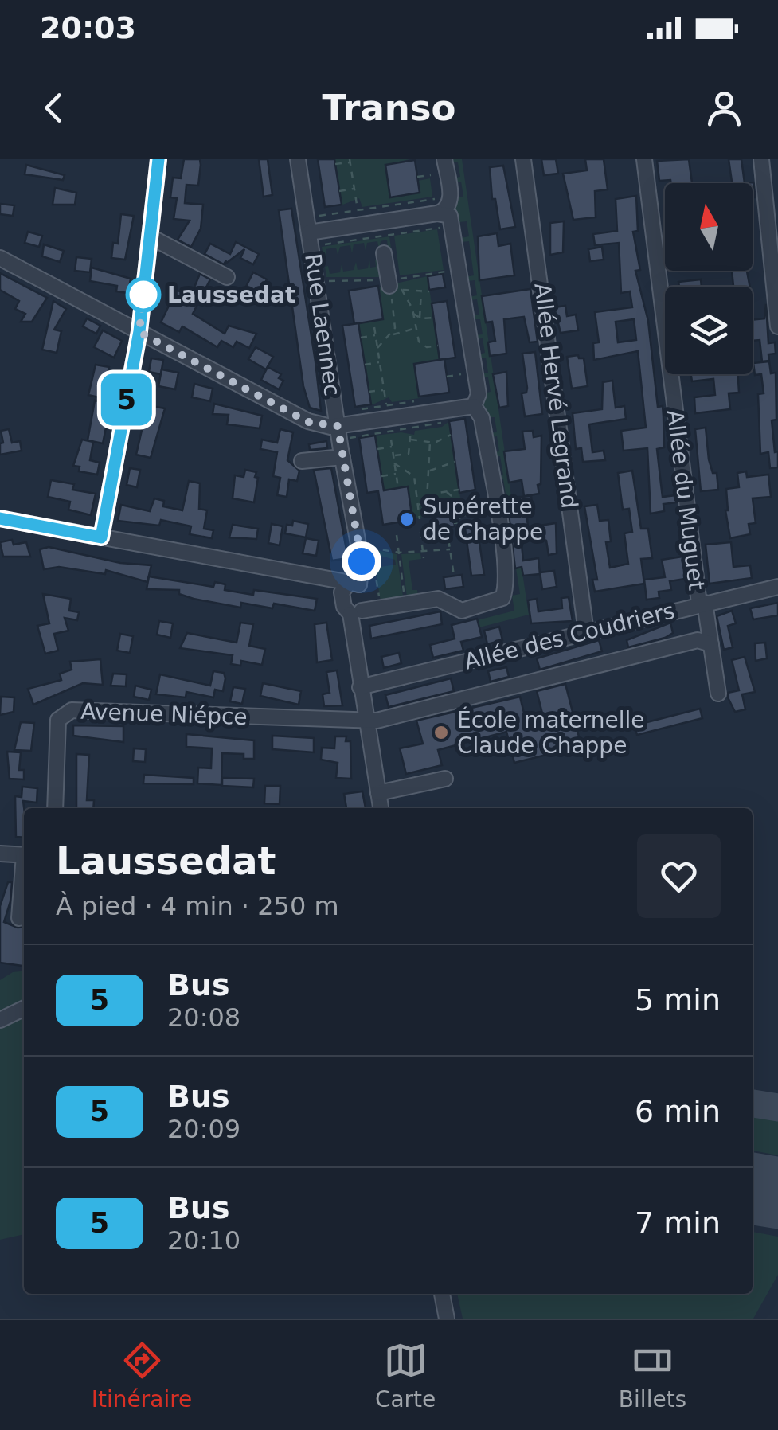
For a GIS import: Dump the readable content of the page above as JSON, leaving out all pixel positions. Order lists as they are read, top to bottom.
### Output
{
  "streets": {
    "street": [
      "Rue Laennec",
      "Allée Hervé Legrand",
      "Allée du Muguet",
      "Allée des Coudriers",
      "Avenue Niépce"
    ]
  },
  "crossings": [
    ["Allée Hervé Legrand", "Allée des Coudriers"],
    ["Allée du Muguet", "Allée des Coudriers"]
  ],
  "places": ["Laussedat", "Supérette de Chappe", "École maternelle Claude Chappe"],
  "lines": ["bus line 5"],
  "north": "top",
  "page": {
    "status": "20:03",
    "header": "Transo",
    "on_map": "5",
    "heading": ["Laussedat", "À pied · 4 min · 250 m"],
    "list": [
      {
        "mark": "5",
        "name": "Bus",
        "note": "20:08",
        "value": "5 min"
      },
      {
        "mark": "5",
        "name": "Bus",
        "note": "20:09",
        "value": "6 min"
      },
      {
        "mark": "5",
        "name": "Bus",
        "note": "20:10",
        "value": "7 min"
      }
    ],
    "tabs": ["Itinéraire", "Carte", "Billets"]
  }
}
